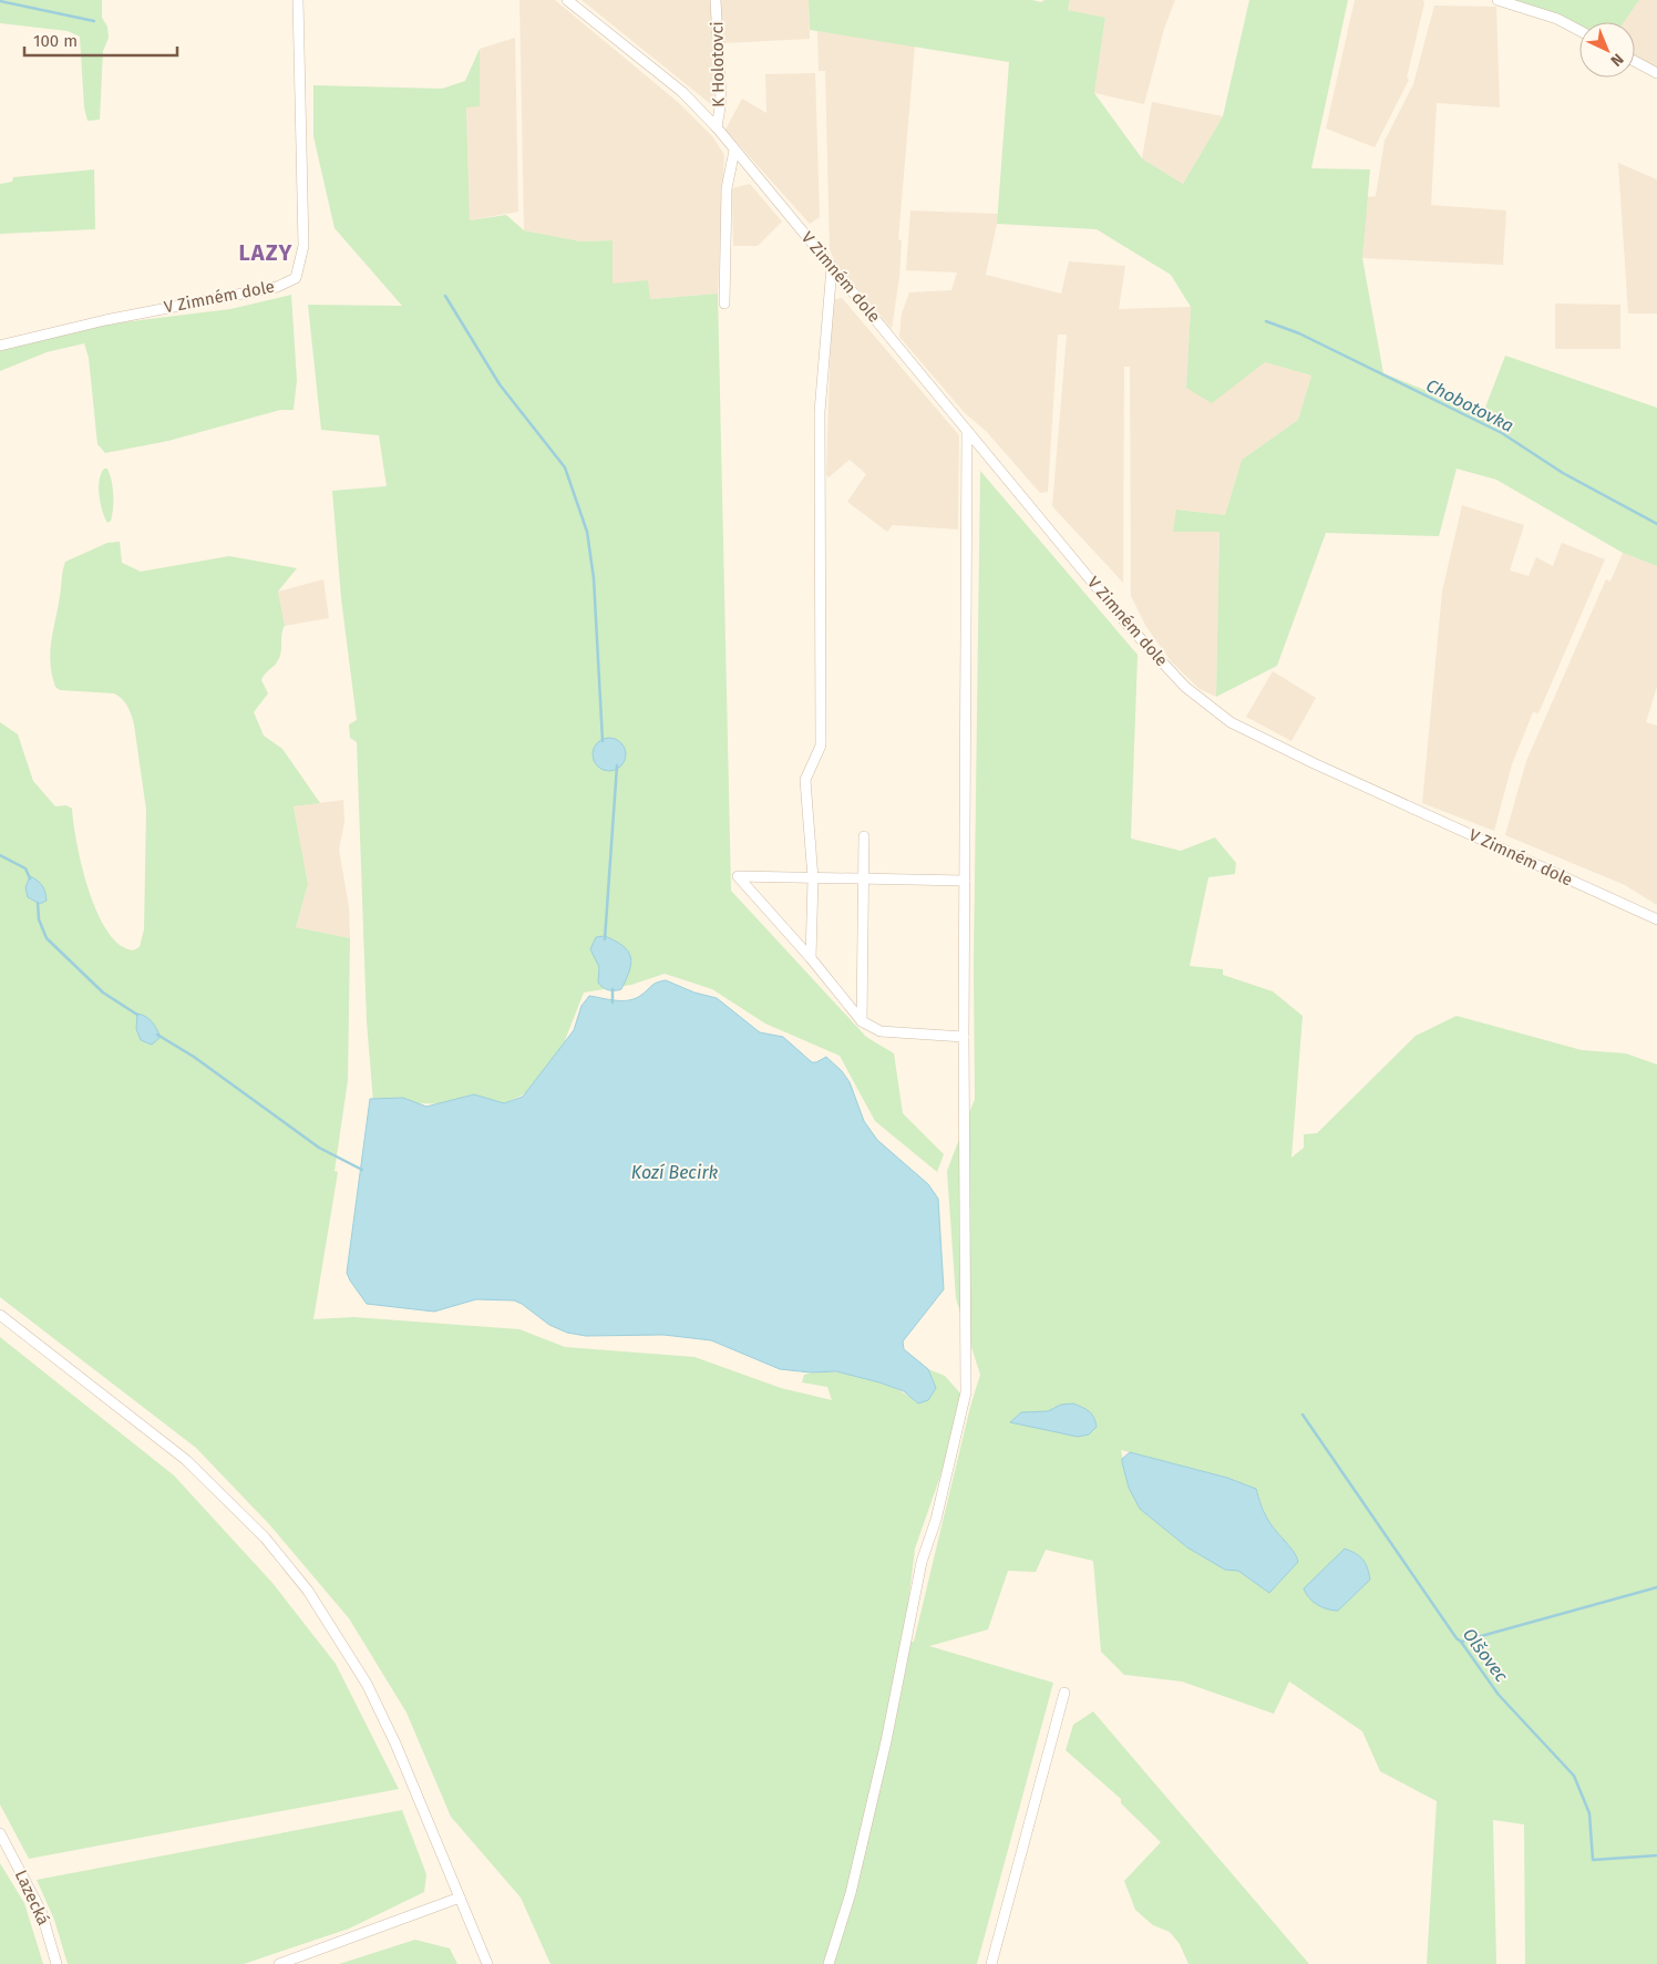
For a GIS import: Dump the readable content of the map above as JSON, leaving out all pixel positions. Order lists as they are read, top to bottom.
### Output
{
  "streets": {
    "street": ["K Holotovci", "V Zimném dole", "Lazecká"]
  },
  "crossings": [
    ["K Holotovci", "V Zimném dole"]
  ],
  "districts": ["LAZY"],
  "water": ["Chobotovka", "Kozí Becirk", "Olšovec"],
  "scale_bar": "100 m",
  "north": "bottom right"
}
